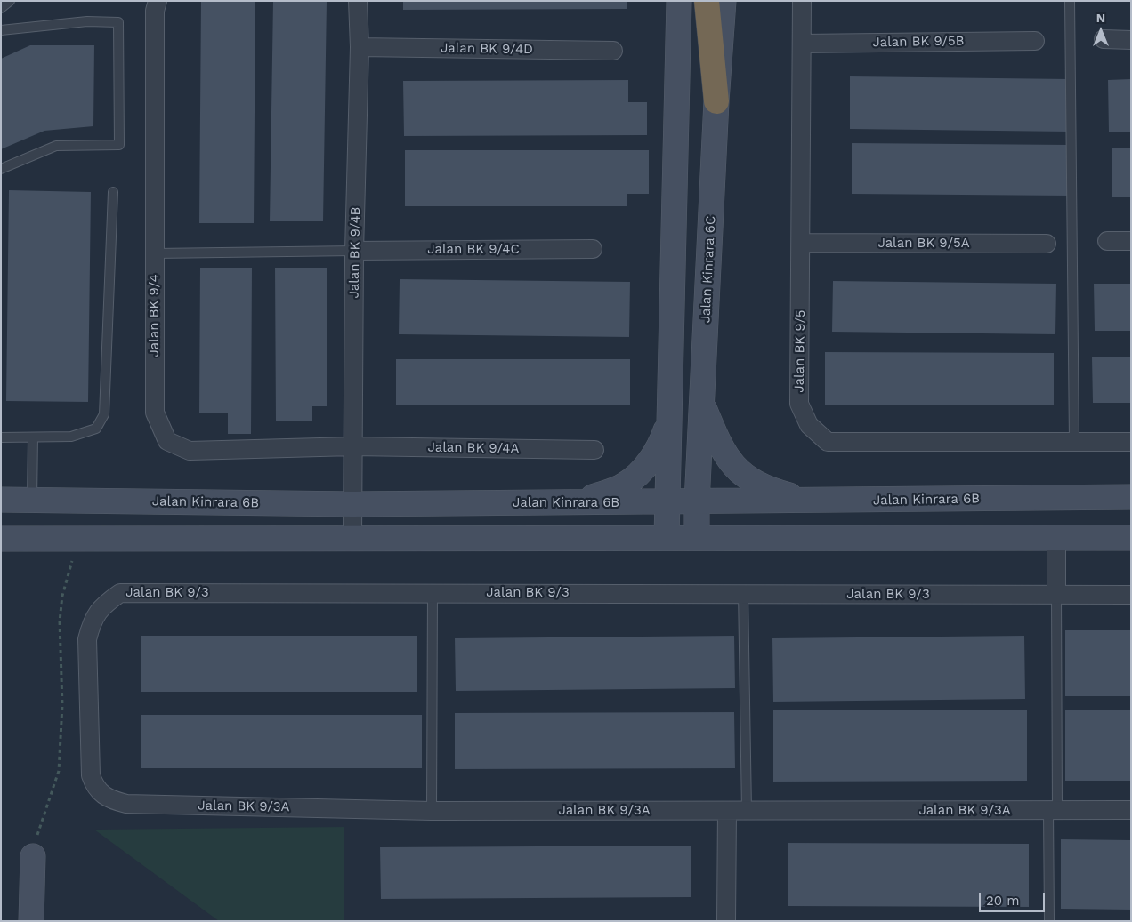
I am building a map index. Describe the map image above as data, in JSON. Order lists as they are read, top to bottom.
{
  "streets": {
    "street": [
      "Jalan BK 9/5B",
      "Jalan BK 9/4D",
      "Jalan BK 9/5A",
      "Jalan BK 9/4C",
      "Jalan BK 9/4B",
      "Jalan Kinrara 6C",
      "Jalan BK 9/4",
      "Jalan BK 9/5",
      "Jalan BK 9/4A",
      "Jalan Kinrara 6B",
      "Jalan BK 9/3",
      "Jalan BK 9/3A"
    ]
  },
  "crossings": [
    ["Jalan BK 9/5B", "Jalan BK 9/5"],
    ["Jalan BK 9/4D", "Jalan BK 9/4B"],
    ["Jalan BK 9/5A", "Jalan BK 9/5"],
    ["Jalan BK 9/4C", "Jalan BK 9/4B"],
    ["Jalan BK 9/4B", "Jalan BK 9/4"],
    ["Jalan BK 9/4B", "Jalan BK 9/4A"],
    ["Jalan BK 9/4B", "Jalan Kinrara 6B"],
    ["Jalan Kinrara 6C", "Jalan Kinrara 6B"],
    ["Jalan BK 9/4", "Jalan BK 9/4A"],
    ["Jalan BK 9/3", "Jalan BK 9/3A"]
  ],
  "scale_bar": "20 m",
  "north": "top"
}
